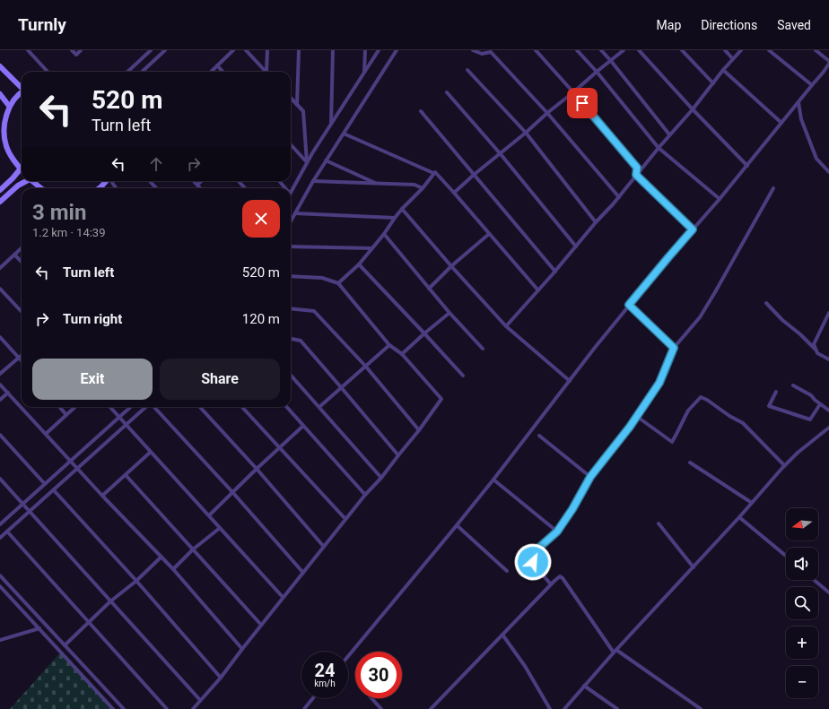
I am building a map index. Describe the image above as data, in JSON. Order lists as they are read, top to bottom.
{
  "north": "left",
  "page": {
    "header": "Turnly",
    "nav": ["Map", "Directions", "Saved"],
    "turn": ["520 m", "Turn left"],
    "heading": ["3 min", "1.2 km · 14:39"],
    "list": [
      {
        "name": "Turn left",
        "value": "520 m"
      },
      {
        "name": "Turn right",
        "value": "120 m"
      }
    ],
    "buttons": ["Exit", "Share"],
    "map_buttons": ["+", "−"],
    "speed": "24 km/h",
    "limit": "30"
  }
}
